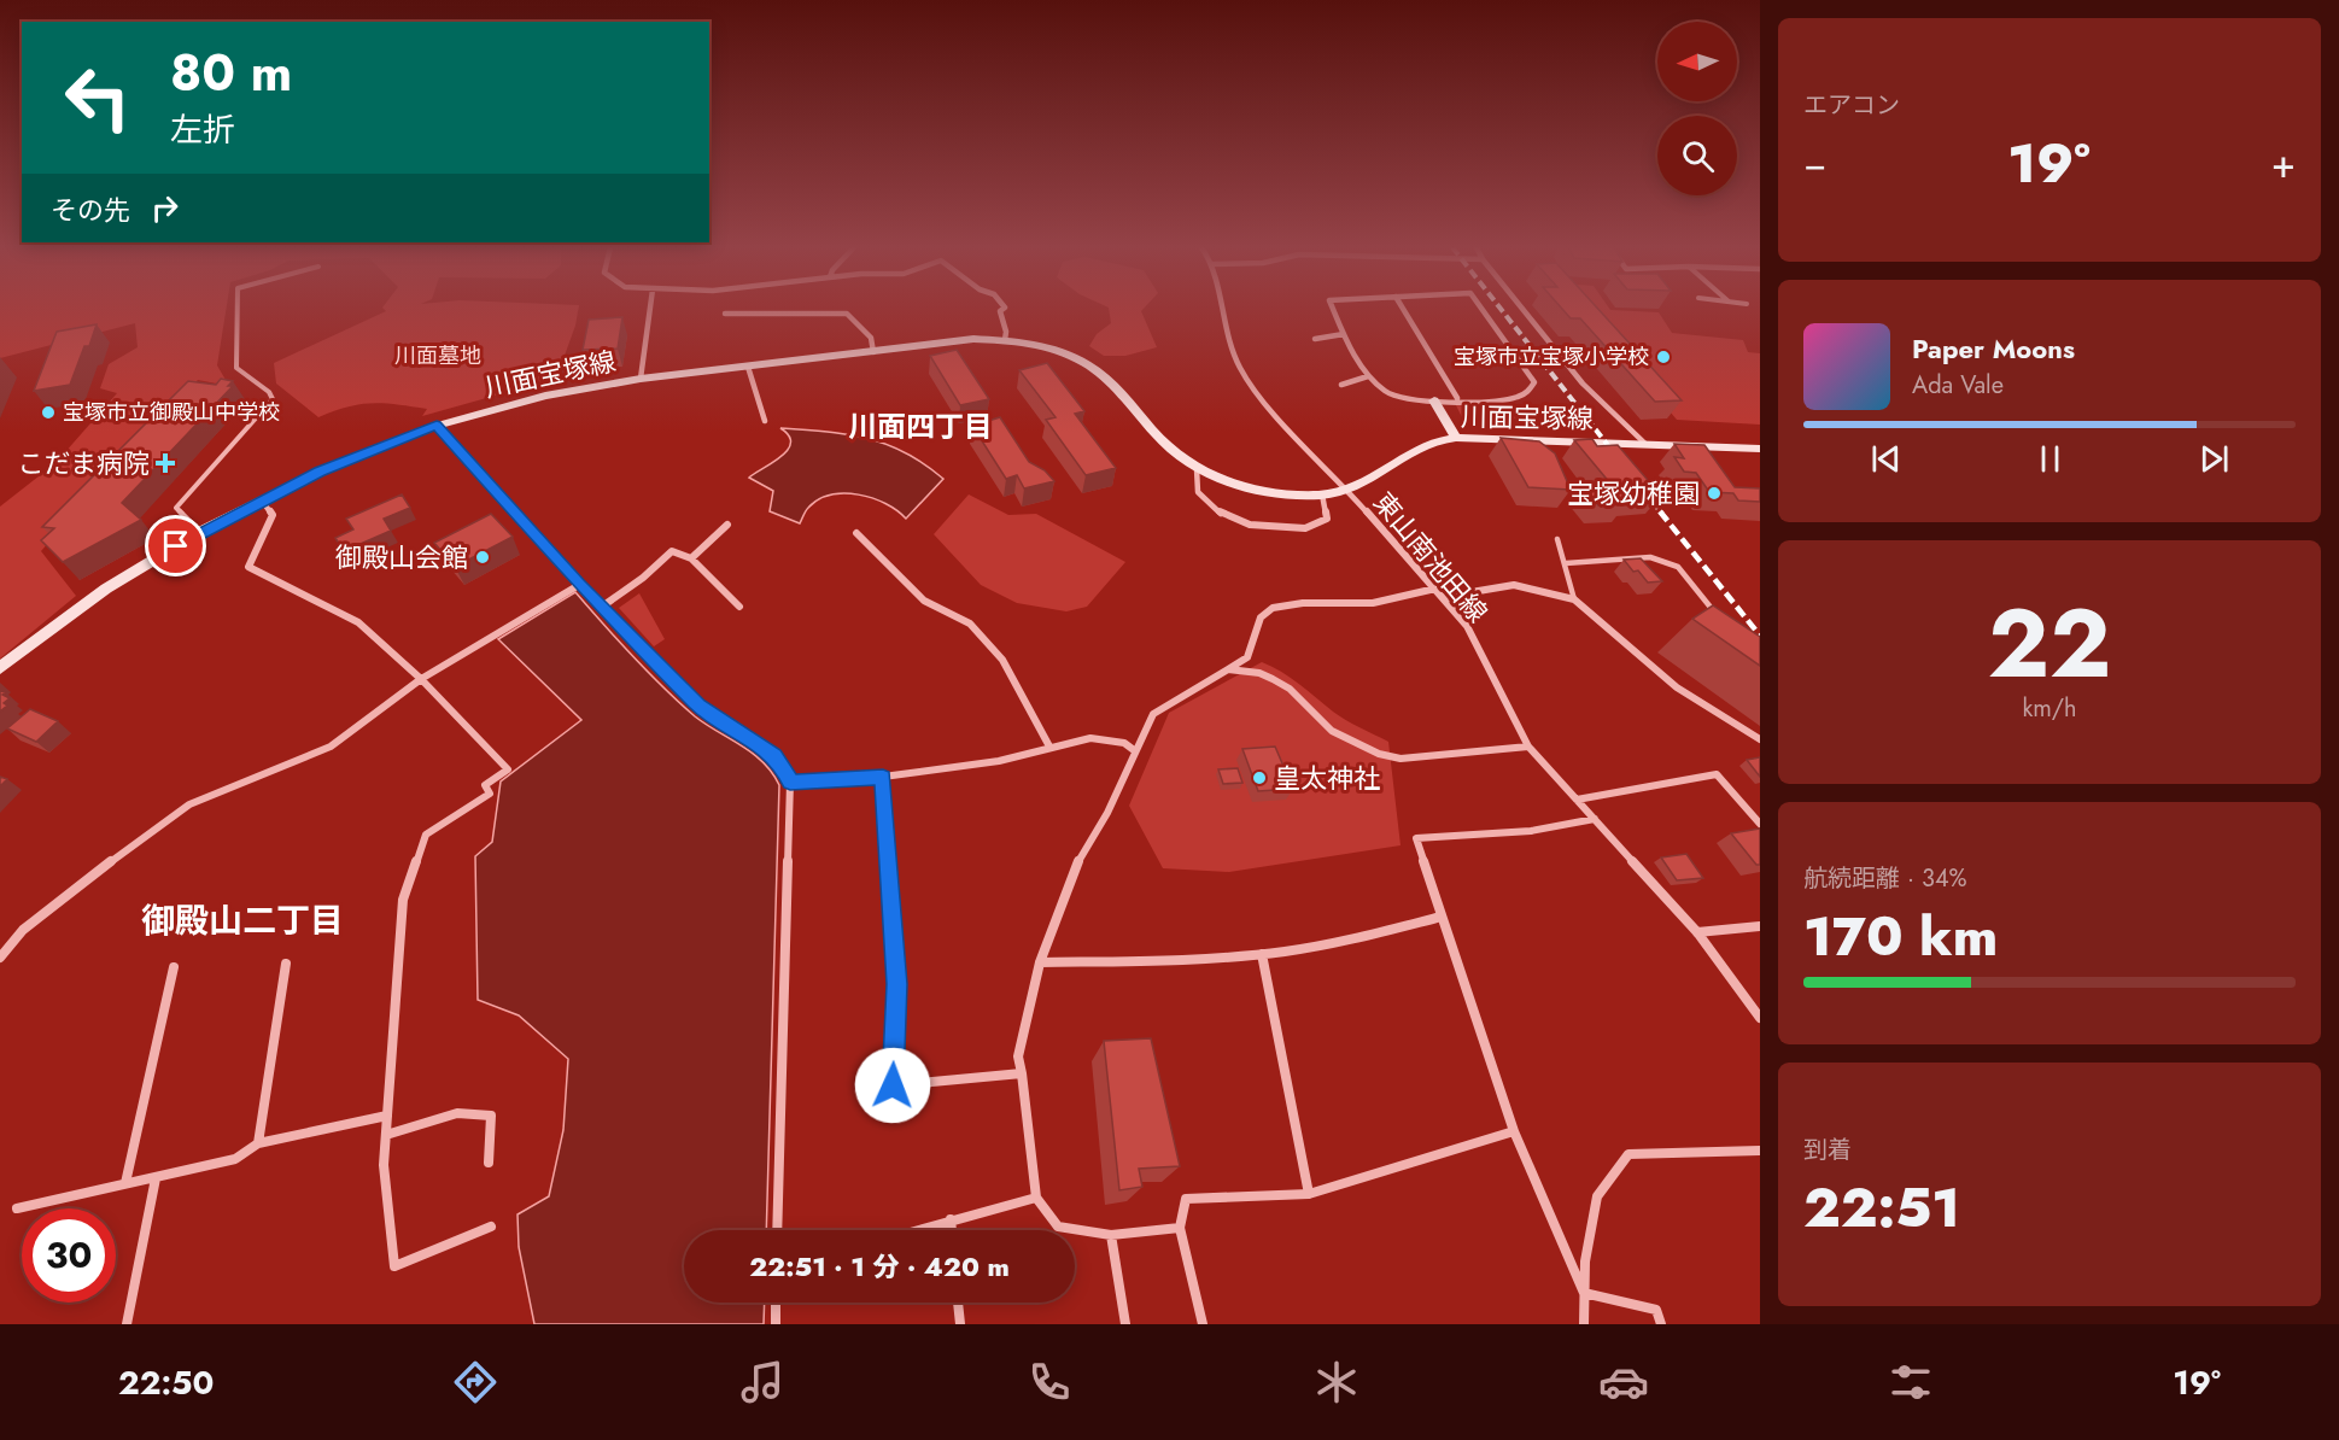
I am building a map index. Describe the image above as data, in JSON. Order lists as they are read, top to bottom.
{
  "streets": {
    "street": ["川面宝塚線", "東山南池田線"]
  },
  "crossings": [
    ["川面宝塚線", "東山南池田線"]
  ],
  "districts": ["川面四丁目", "御殿山二丁目"],
  "parks": ["川面墓地"],
  "places": {
    "other": [
      "宝塚市立宝塚小学校",
      "宝塚市立御殿山中学校",
      "宝塚幼稚園",
      "御殿山会館",
      "皇太神社"
    ],
    "health": ["こだま病院"]
  },
  "north": "left",
  "page": {
    "tile": [
      "エアコン",
      ["22", "km/h"],
      ["航続距離 · 34%", "170 km"],
      ["到着", "22:51"]
    ],
    "turn": ["80 m", "左折"],
    "heat": ["−", "19°", "+"],
    "then": "その先",
    "song": ["Paper Moons", "Ada Vale"],
    "limit": "30",
    "trip": "22:51 · 1 分 · 420 m",
    "tabs": ["22:50", "19°"]
  }
}
